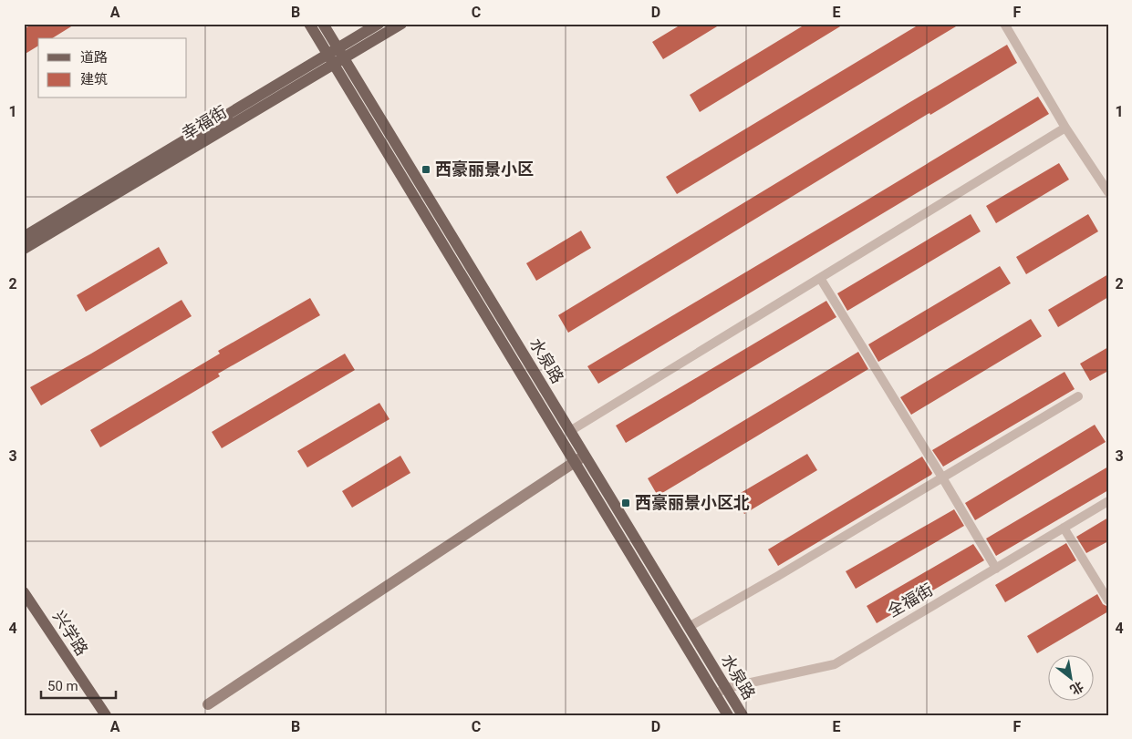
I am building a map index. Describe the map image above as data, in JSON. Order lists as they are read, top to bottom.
{
  "streets": {
    "main road": ["幸福街", "水泉路", "兴学路"],
    "street": ["全福街"]
  },
  "crossings": [
    ["幸福街", "水泉路"],
    ["水泉路", "全福街"]
  ],
  "places": {
    "transit": ["西豪丽景小区", "西豪丽景小区北"]
  },
  "legend": ["道路", "建筑"],
  "scale_bar": "50 m",
  "north": "bottom right",
  "grid": {
    "columns": [
      "A",
      "B",
      "C",
      "D",
      "E",
      "F"
    ],
    "rows": [
      "1",
      "2",
      "3",
      "4"
    ]
  }
}
